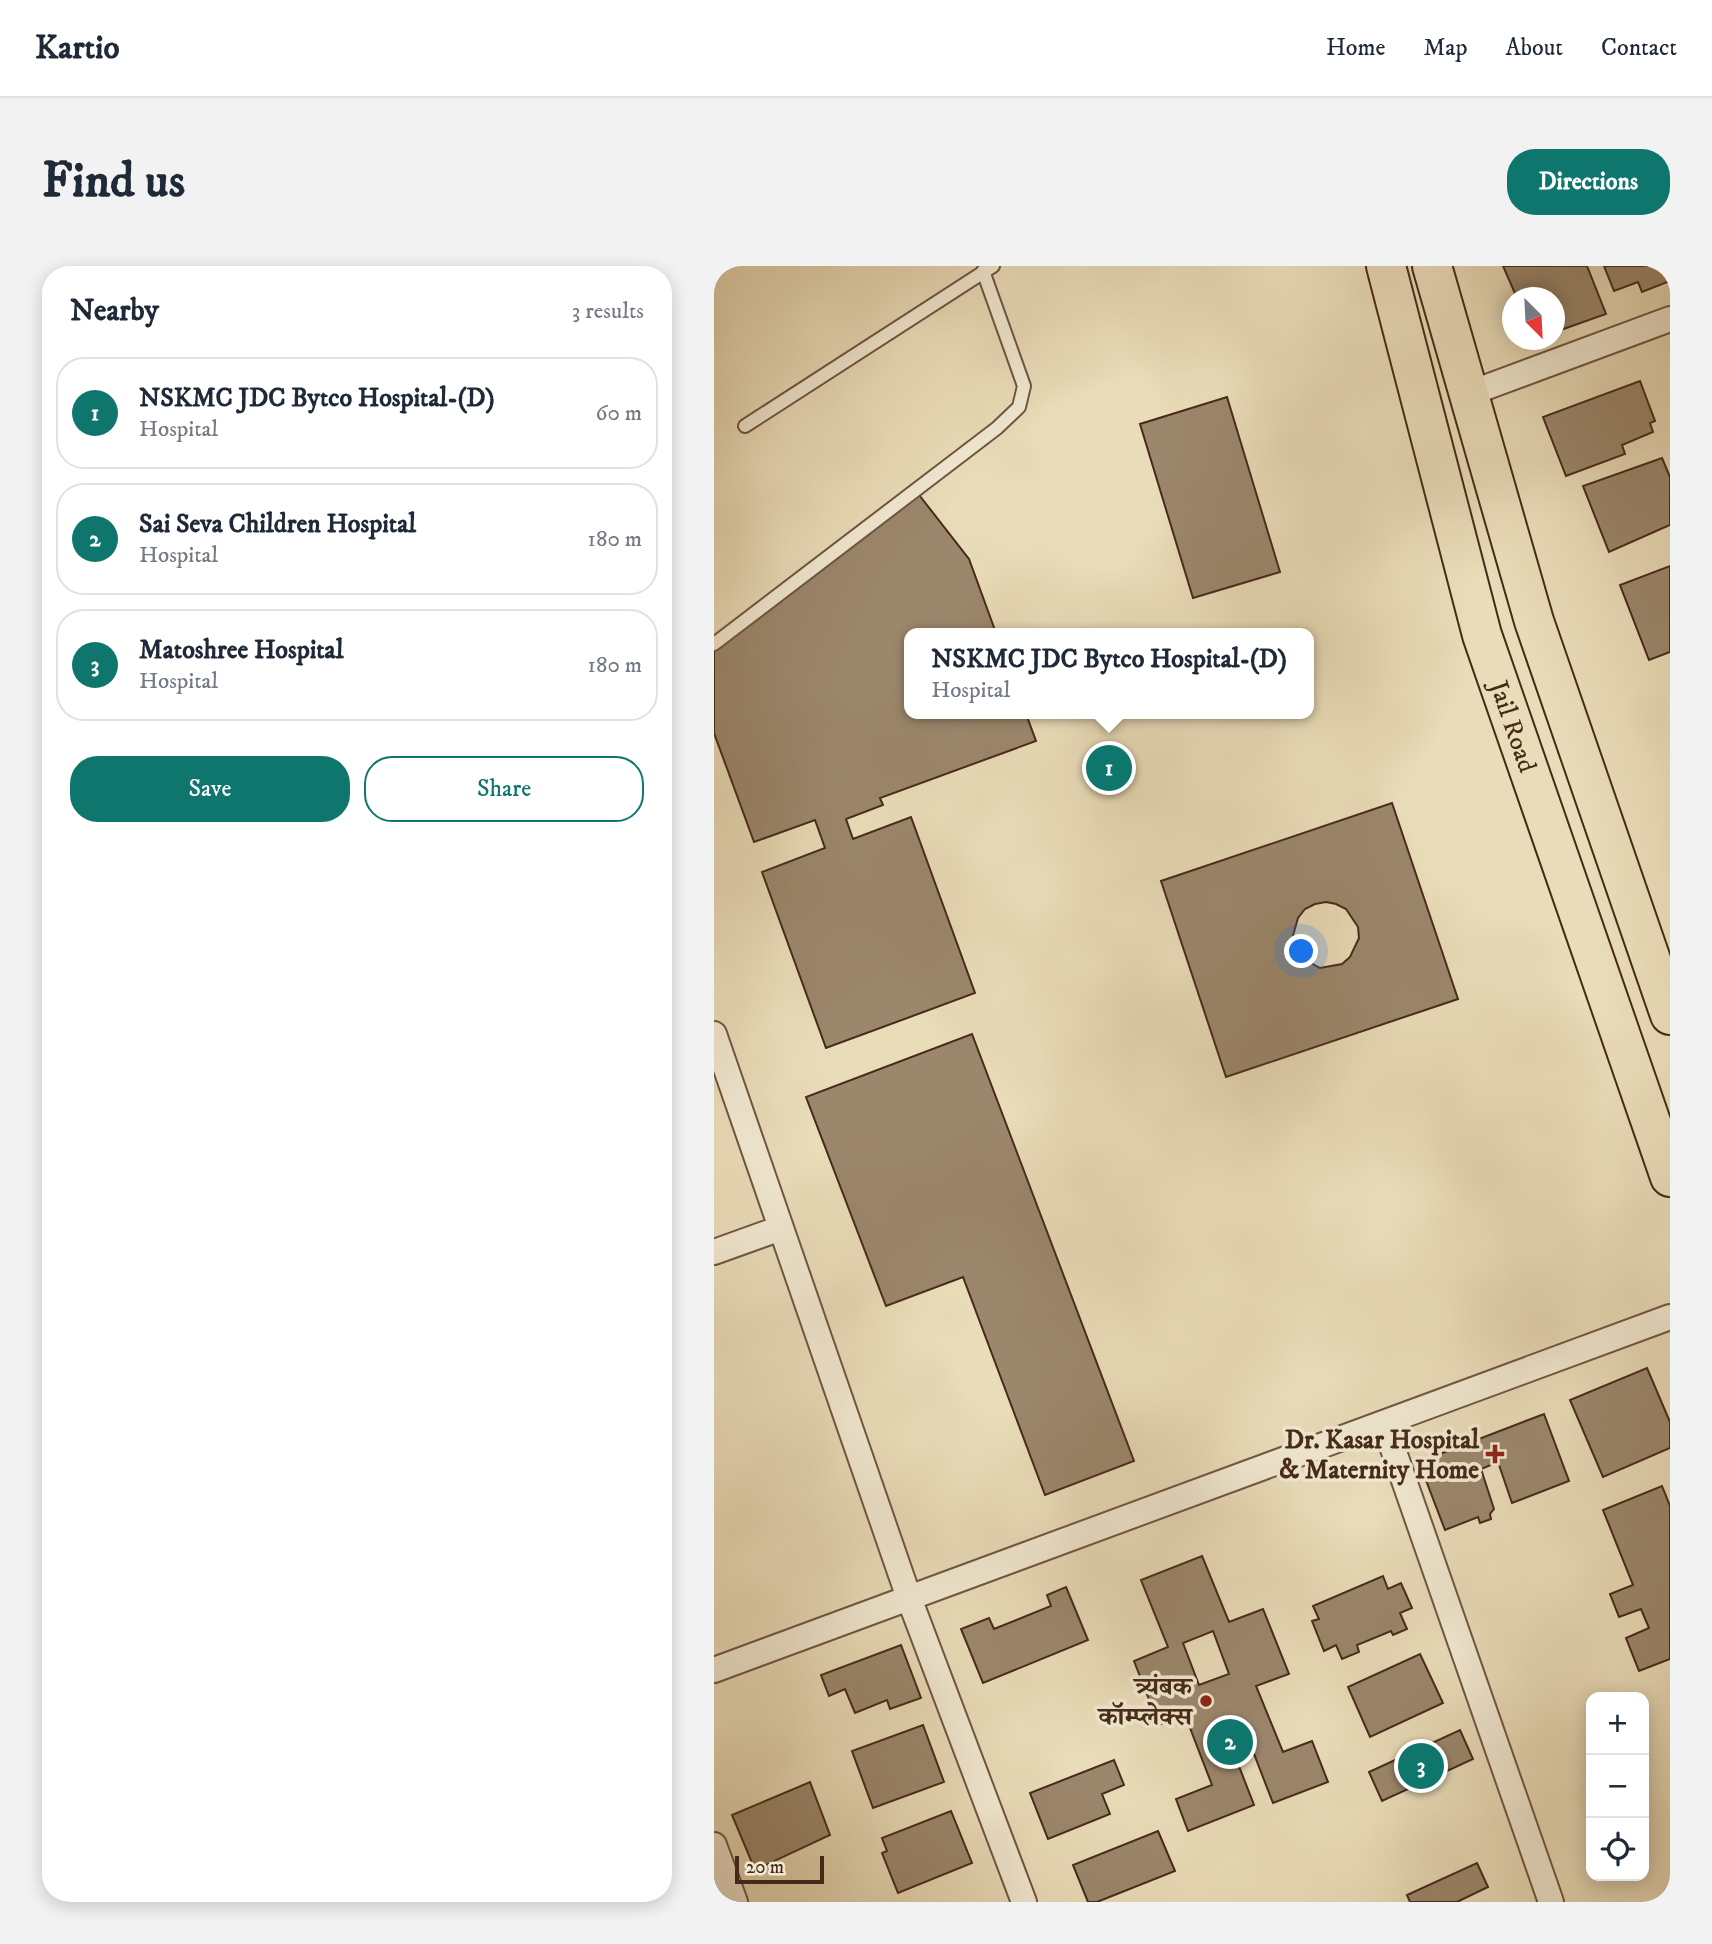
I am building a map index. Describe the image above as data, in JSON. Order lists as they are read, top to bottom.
{
  "streets": {
    "main road": ["Jail Road"]
  },
  "places": {
    "health": ["Dr. Kasar Hospital & Maternity Home"],
    "other": ["त्र्यंबक कॉम्प्लेक्स"]
  },
  "scale_bar": "20 m",
  "north": "bottom right",
  "page": {
    "header": "Kartio",
    "nav": [
      "Home",
      "Map",
      "About",
      "Contact"
    ],
    "buttons": [
      "Directions",
      ["Save", "Share"]
    ],
    "title": "Find us",
    "heading": ["Nearby", "3 results"],
    "list": [
      {
        "mark": "1",
        "name": "NSKMC JDC Bytco Hospital-(D)",
        "note": "Hospital",
        "value": "60 m"
      },
      {
        "mark": "2",
        "name": "Sai Seva Children Hospital",
        "note": "Hospital",
        "value": "180 m"
      },
      {
        "mark": "3",
        "name": "Matoshree Hospital",
        "note": "Hospital",
        "value": "180 m"
      }
    ],
    "popup": ["NSKMC JDC Bytco Hospital-(D)", "Hospital"],
    "pins": ["1", "2", "3"],
    "map_buttons": ["+", "−"],
    "scale": "20 m"
  }
}
